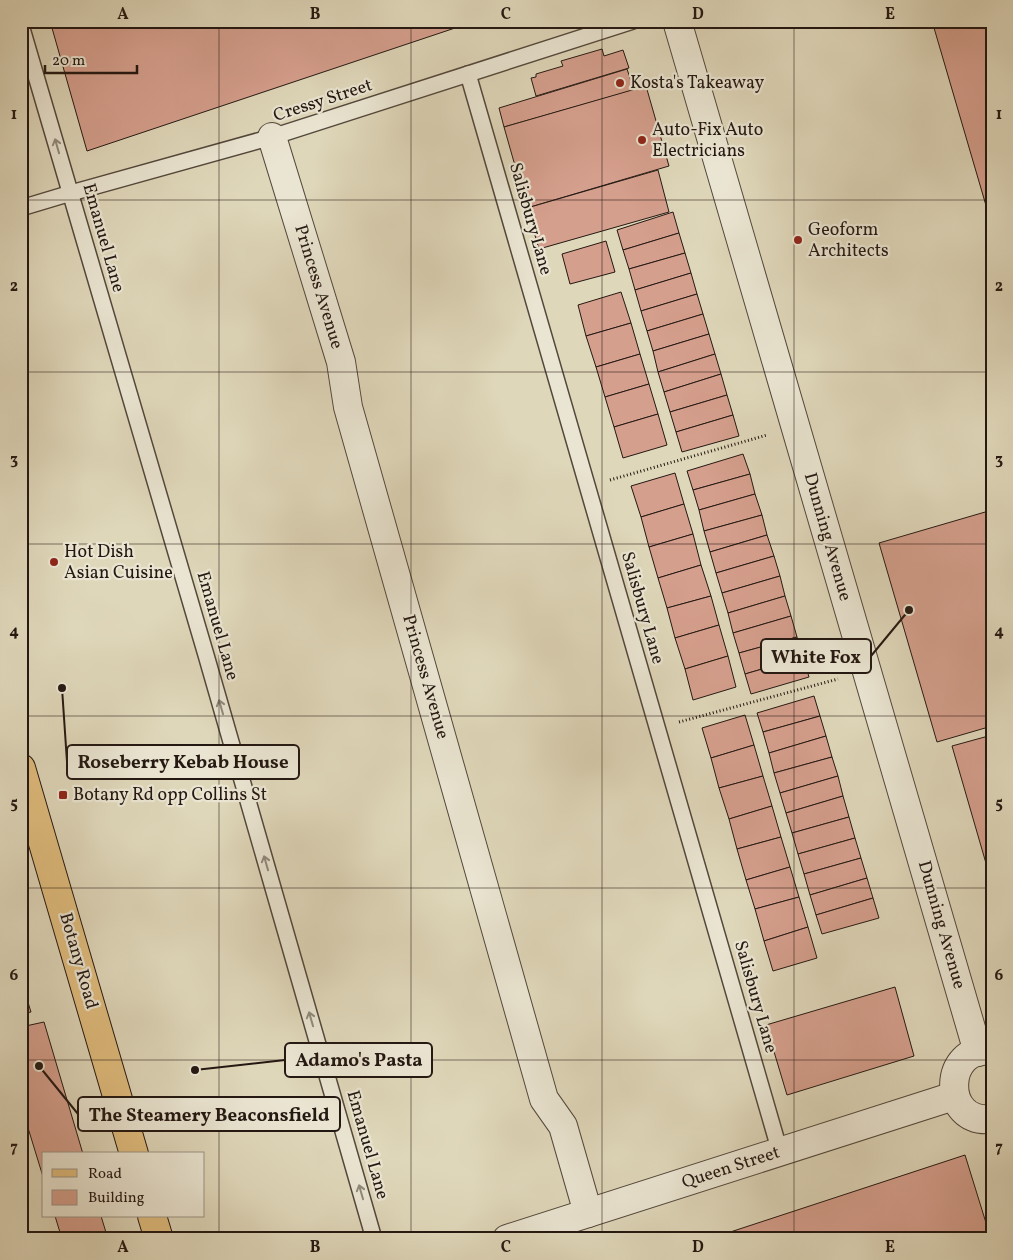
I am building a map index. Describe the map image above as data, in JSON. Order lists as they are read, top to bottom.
{
  "streets": {
    "main road": ["Botany Road"],
    "street": ["Princess Avenue", "Dunning Avenue", "Queen Street"],
    "lane": ["Cressy Street", "Salisbury Lane", "Emanuel Lane"]
  },
  "crossings": [
    ["Cressy Street", "Salisbury Lane"],
    ["Cressy Street", "Emanuel Lane"],
    ["Cressy Street", "Princess Avenue"],
    ["Salisbury Lane", "Queen Street"],
    ["Princess Avenue", "Queen Street"]
  ],
  "one_way": ["Emanuel Lane"],
  "places": {
    "other": [
      "Kosta's Takeaway",
      "Auto-Fix Auto Electricians",
      "Geoform Architects",
      "Hot Dish Asian Cuisine",
      "White Fox",
      "Roseberry Kebab House",
      "The Steamery Beaconsfield",
      "Adamo's Pasta"
    ],
    "transit": ["Botany Rd opp Collins St"]
  },
  "legend": ["Road", "Building"],
  "scale_bar": "20 m",
  "grid": {
    "columns": [
      "A",
      "B",
      "C",
      "D",
      "E"
    ],
    "rows": [
      "1",
      "2",
      "3",
      "4",
      "5",
      "6",
      "7"
    ]
  }
}
